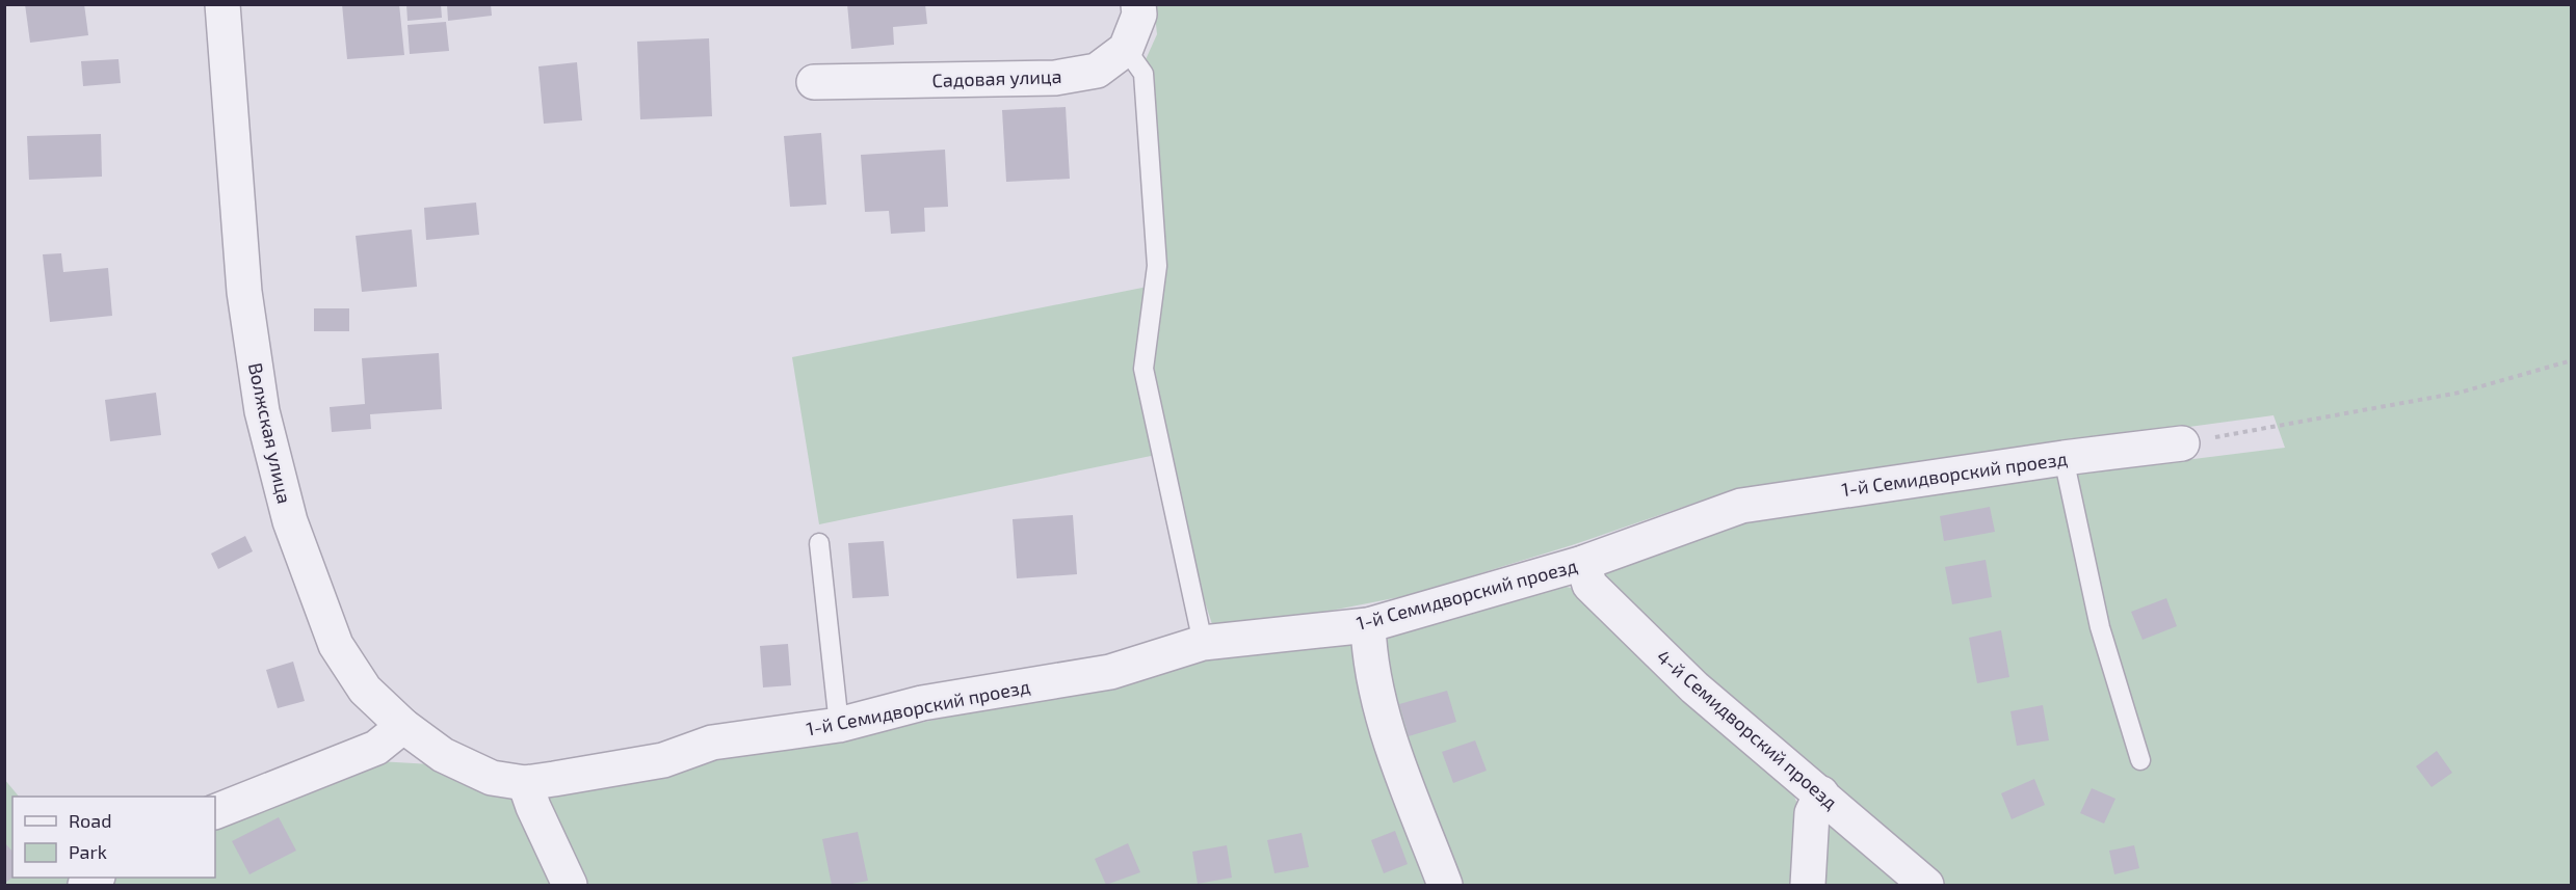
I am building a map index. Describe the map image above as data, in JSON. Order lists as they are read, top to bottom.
{
  "streets": {
    "street": [
      "Садовая улица",
      "Волжская улица",
      "1-й Семидворский проезд",
      "4-й Семидворский проезд"
    ]
  },
  "crossings": [
    ["Волжская улица", "1-й Семидворский проезд"],
    ["1-й Семидворский проезд", "4-й Семидворский проезд"]
  ],
  "legend": ["Road", "Park"]
}
